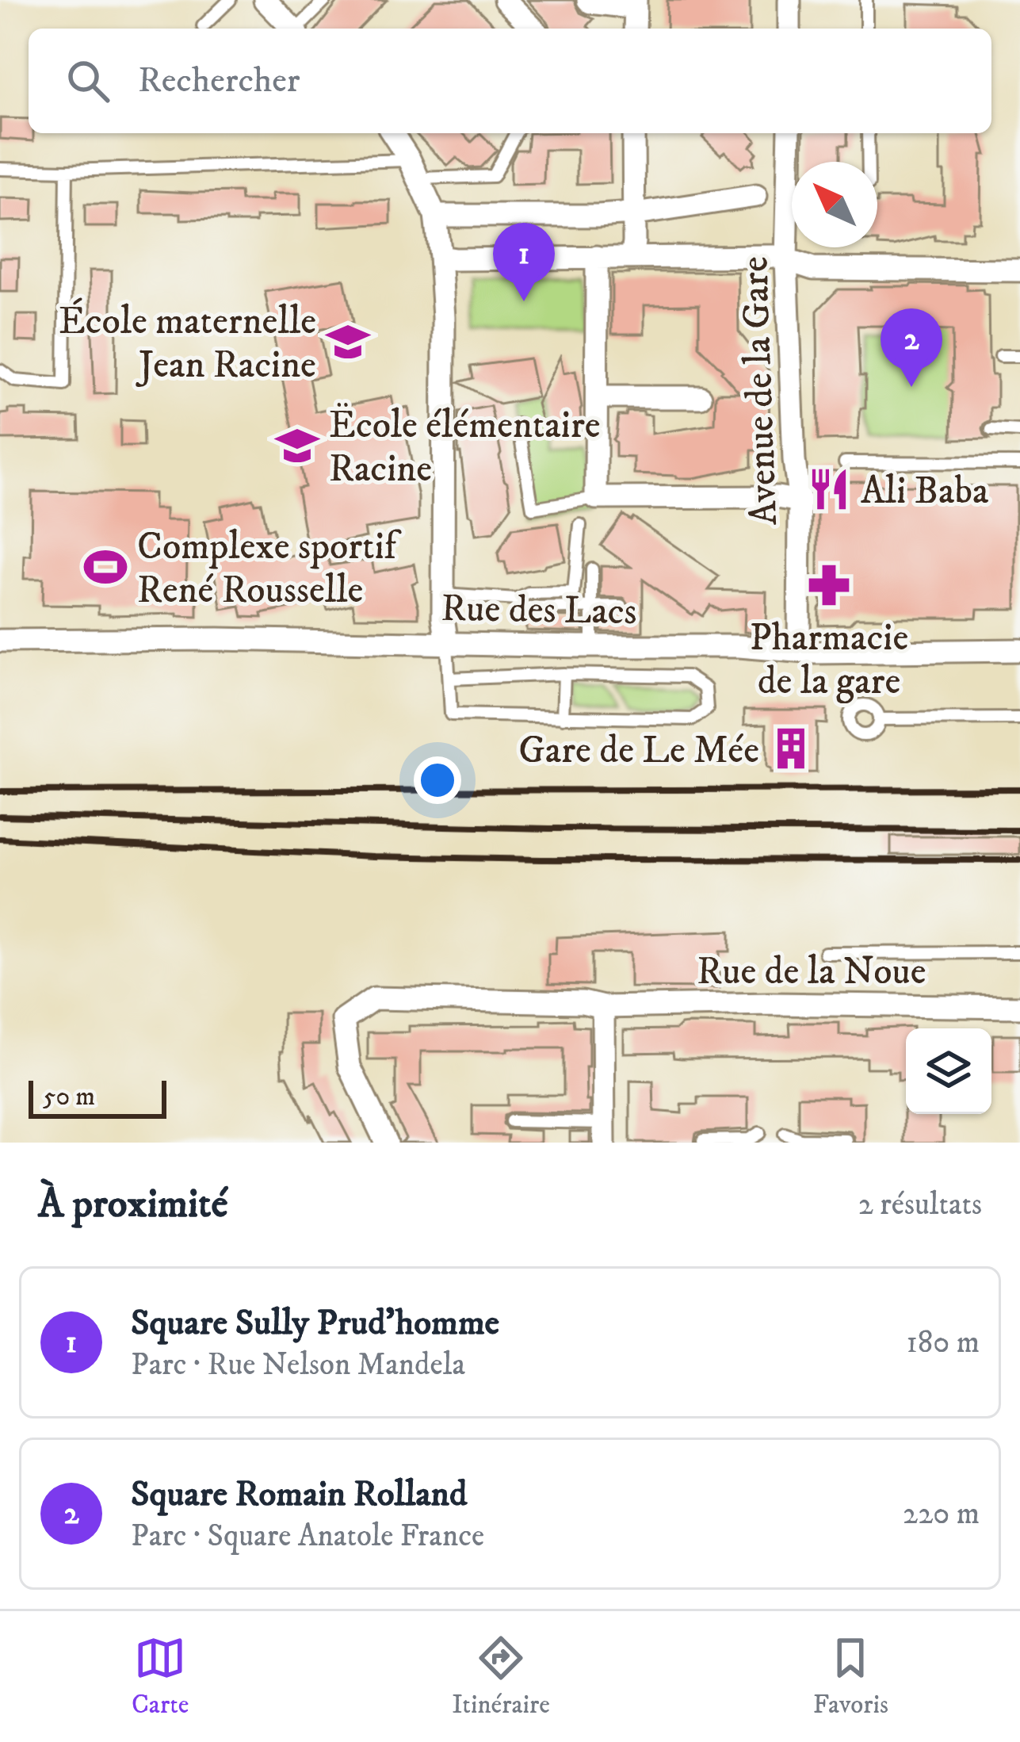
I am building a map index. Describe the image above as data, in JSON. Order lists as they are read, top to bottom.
{
  "streets": {
    "street": ["Avenue de la Gare", "Rue des Lacs", "Rue de la Noue"]
  },
  "crossings": [
    ["Avenue de la Gare", "Rue des Lacs"]
  ],
  "places": {
    "school or university": ["École maternelle Jean Racine", "Ëcole élémentaire Racine"],
    "restaurant": ["Ali Baba"],
    "sports": ["Complexe sportif René Rousselle"],
    "pharmacy": ["Pharmacie de la gare"],
    "building": ["Gare de Le Mée"]
  },
  "scale_bar": "50 m",
  "north": "top left",
  "page": {
    "search": "Rechercher",
    "pins": ["1", "2"],
    "scale": "50 m",
    "heading": ["À proximité", "2 résultats"],
    "list": [
      {
        "mark": "1",
        "name": "Square Sully Prud'homme",
        "note": "Parc · Rue Nelson Mandela",
        "value": "180 m"
      },
      {
        "mark": "2",
        "name": "Square Romain Rolland",
        "note": "Parc · Square Anatole France",
        "value": "220 m"
      }
    ],
    "nav": ["Carte", "Itinéraire", "Favoris"]
  }
}
